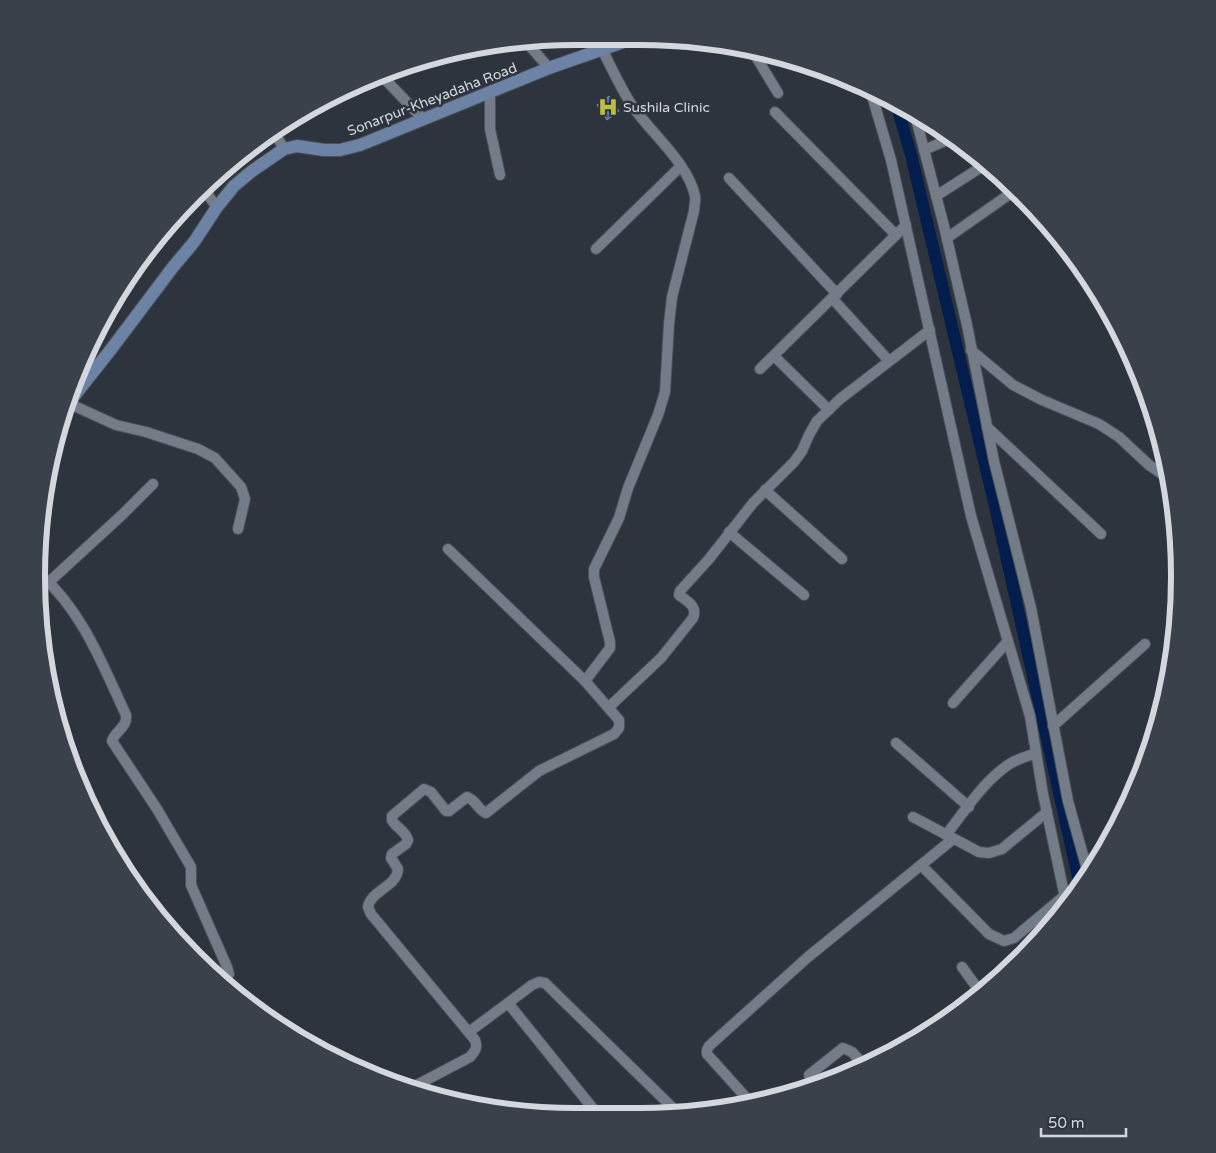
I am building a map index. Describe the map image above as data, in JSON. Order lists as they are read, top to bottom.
{
  "streets": {
    "main road": ["Sonarpur-Kheyadaha Road"]
  },
  "places": {
    "hospital": ["Sushila Clinic"]
  },
  "scale_bar": "50 m"
}
